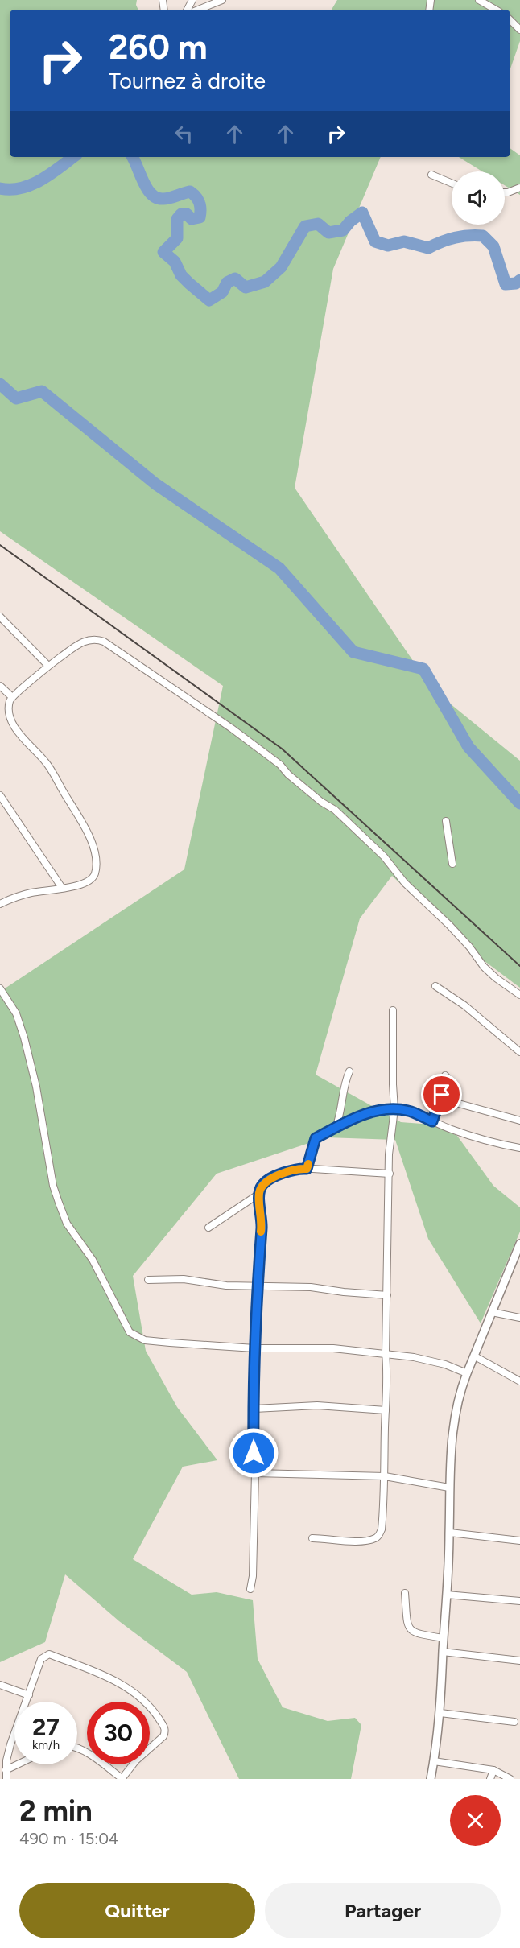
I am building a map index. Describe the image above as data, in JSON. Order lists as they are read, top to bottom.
{
  "page": {
    "turn": ["260 m", "Tournez à droite"],
    "speed": "27 km/h",
    "limit": "30",
    "heading": ["2 min", "490 m · 15:04"],
    "buttons": ["Quitter", "Partager"]
  }
}
